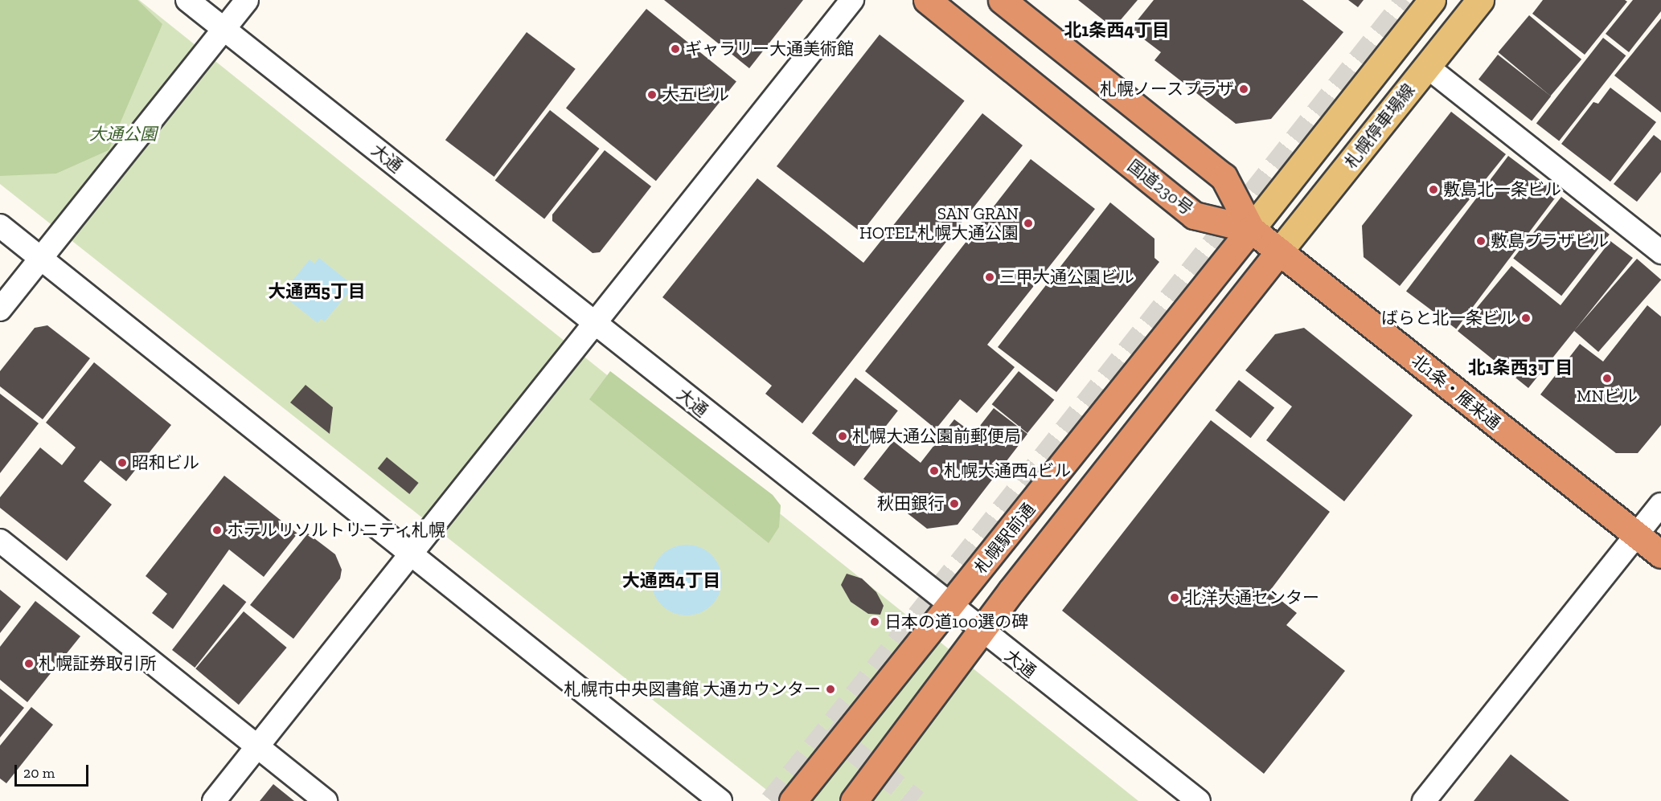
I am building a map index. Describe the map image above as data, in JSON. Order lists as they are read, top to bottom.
{
  "streets": {
    "highway": ["国道230号", "北1条・雁来通", "札幌駅前通"],
    "main road": ["札幌停車場線"],
    "street": ["大通"]
  },
  "crossings": [
    ["札幌停車場線", "北1条・雁来通"],
    ["大通", "札幌駅前通"],
    ["国道230号", "北1条・雁来通"],
    ["国道230号", "札幌駅前通"],
    ["北1条・雁来通", "札幌駅前通"]
  ],
  "districts": [
    "北1条西4丁目",
    "大通西5丁目",
    "北1条西3丁目",
    "大通西4丁目"
  ],
  "parks": ["大通公園"],
  "places": [
    "ギャラリー大通美術館",
    "札幌ノースプラザ",
    "大五ビル",
    "敷島北一条ビル",
    "SAN GRAN HOTEL 札幌大通公園",
    "敷島プラザビル",
    "三甲大通公園ビル",
    "ばらと北一条ビル",
    "MNビル",
    "札幌大通公園前郵便局",
    "昭和ビル",
    "札幌大通西4ビル",
    "秋田銀行",
    "ホテルリソルトリニティ札幌",
    "北洋大通センター",
    "日本の道100選の碑",
    "札幌証券取引所",
    "札幌市中央図書館 大通カウンター"
  ],
  "scale_bar": "20 m"
}
